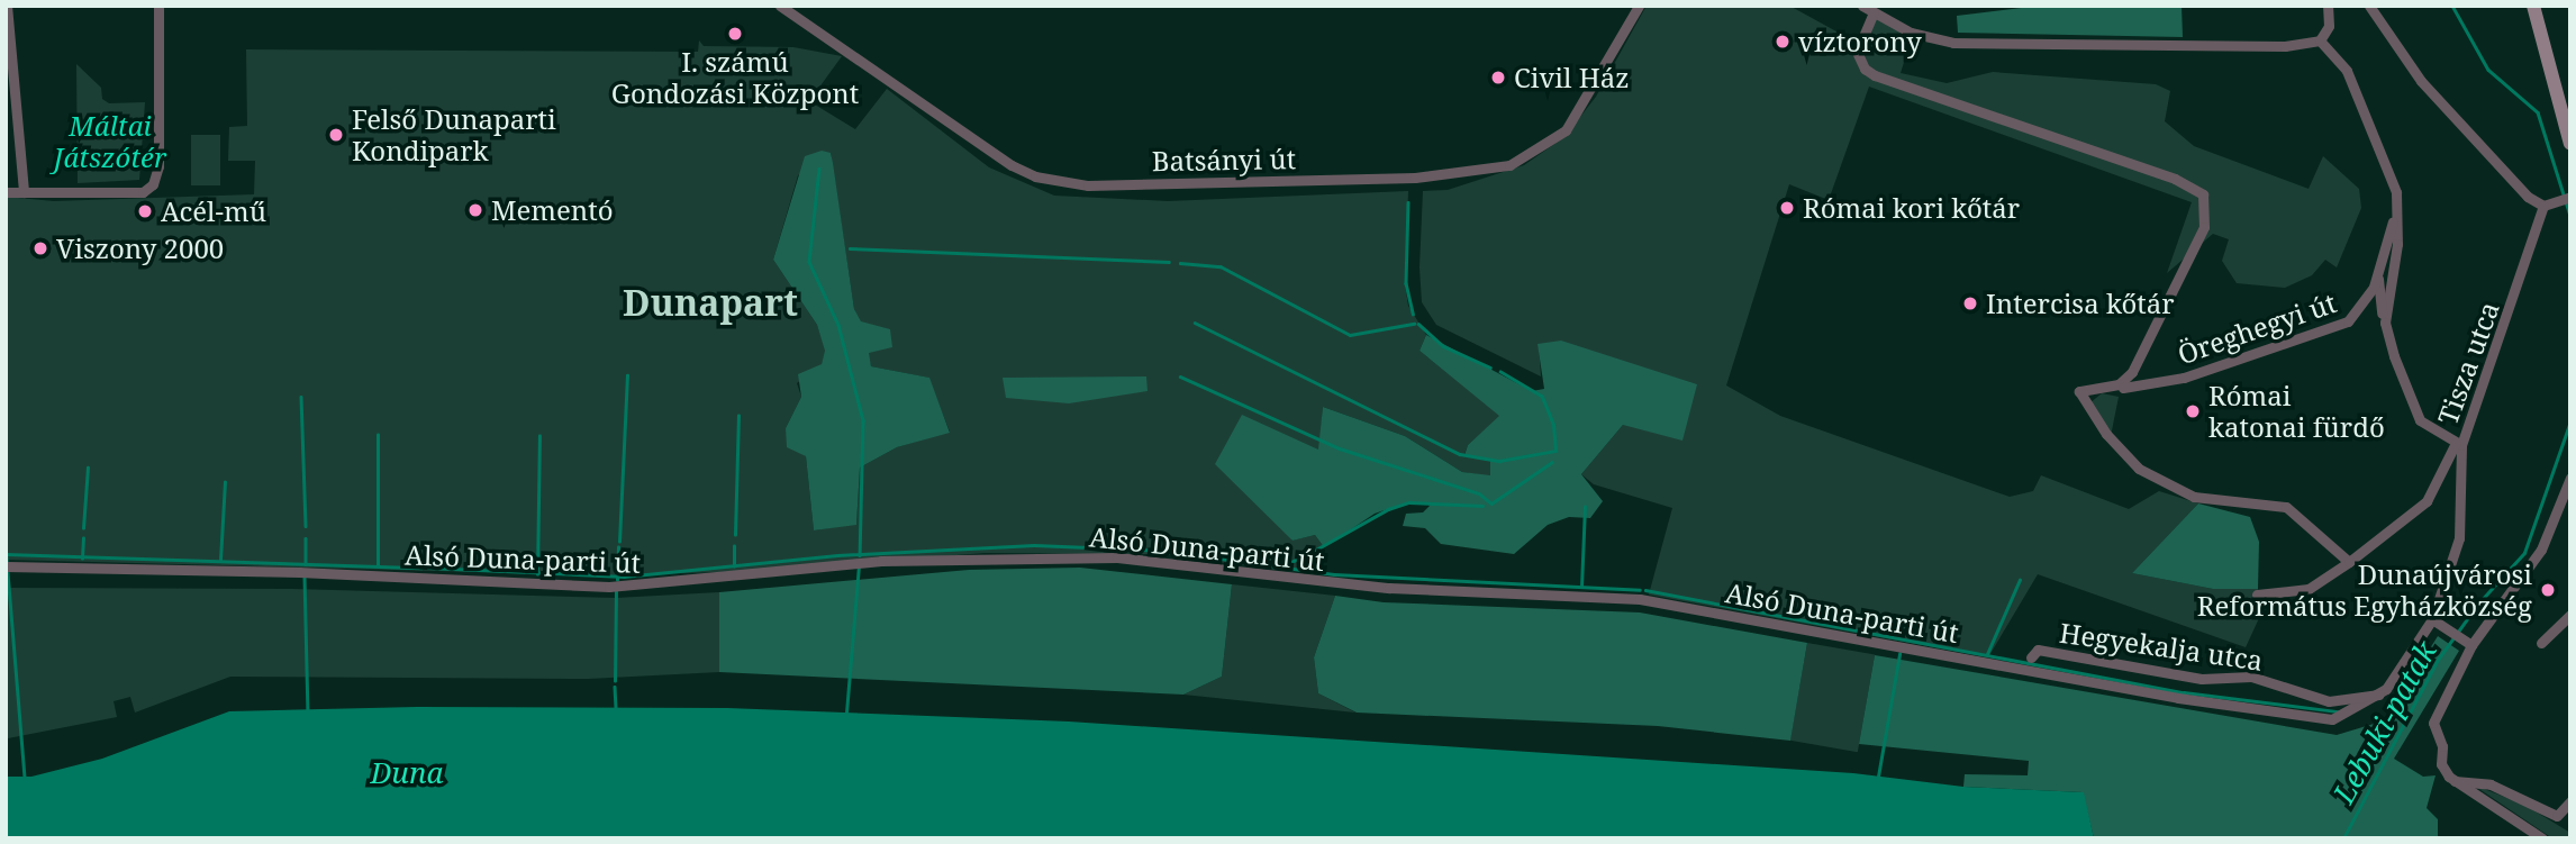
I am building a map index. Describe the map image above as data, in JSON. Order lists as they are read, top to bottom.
{
  "streets": {
    "street": [
      "Batsányi út",
      "Öreghegyi út",
      "Tisza utca",
      "Alsó Duna-parti út",
      "Hegyekalja utca"
    ]
  },
  "crossings": [
    ["Tisza utca", "Alsó Duna-parti út"],
    ["Tisza utca", "Hegyekalja utca"],
    ["Alsó Duna-parti út", "Hegyekalja utca"]
  ],
  "districts": ["Dunapart"],
  "water": ["Lebuki-patak", "Duna"],
  "parks": ["Máltai Játszótér"],
  "places": [
    "I. számú Gondozási Központ",
    "víztorony",
    "Civil Ház",
    "Felső Dunaparti Kondipark",
    "Római kori kőtár",
    "Mementó",
    "Acél-mű",
    "Viszony 2000",
    "Intercisa kőtár",
    "Római katonai fürdő",
    "Dunaújvárosi Református Egyházközség"
  ]
}
